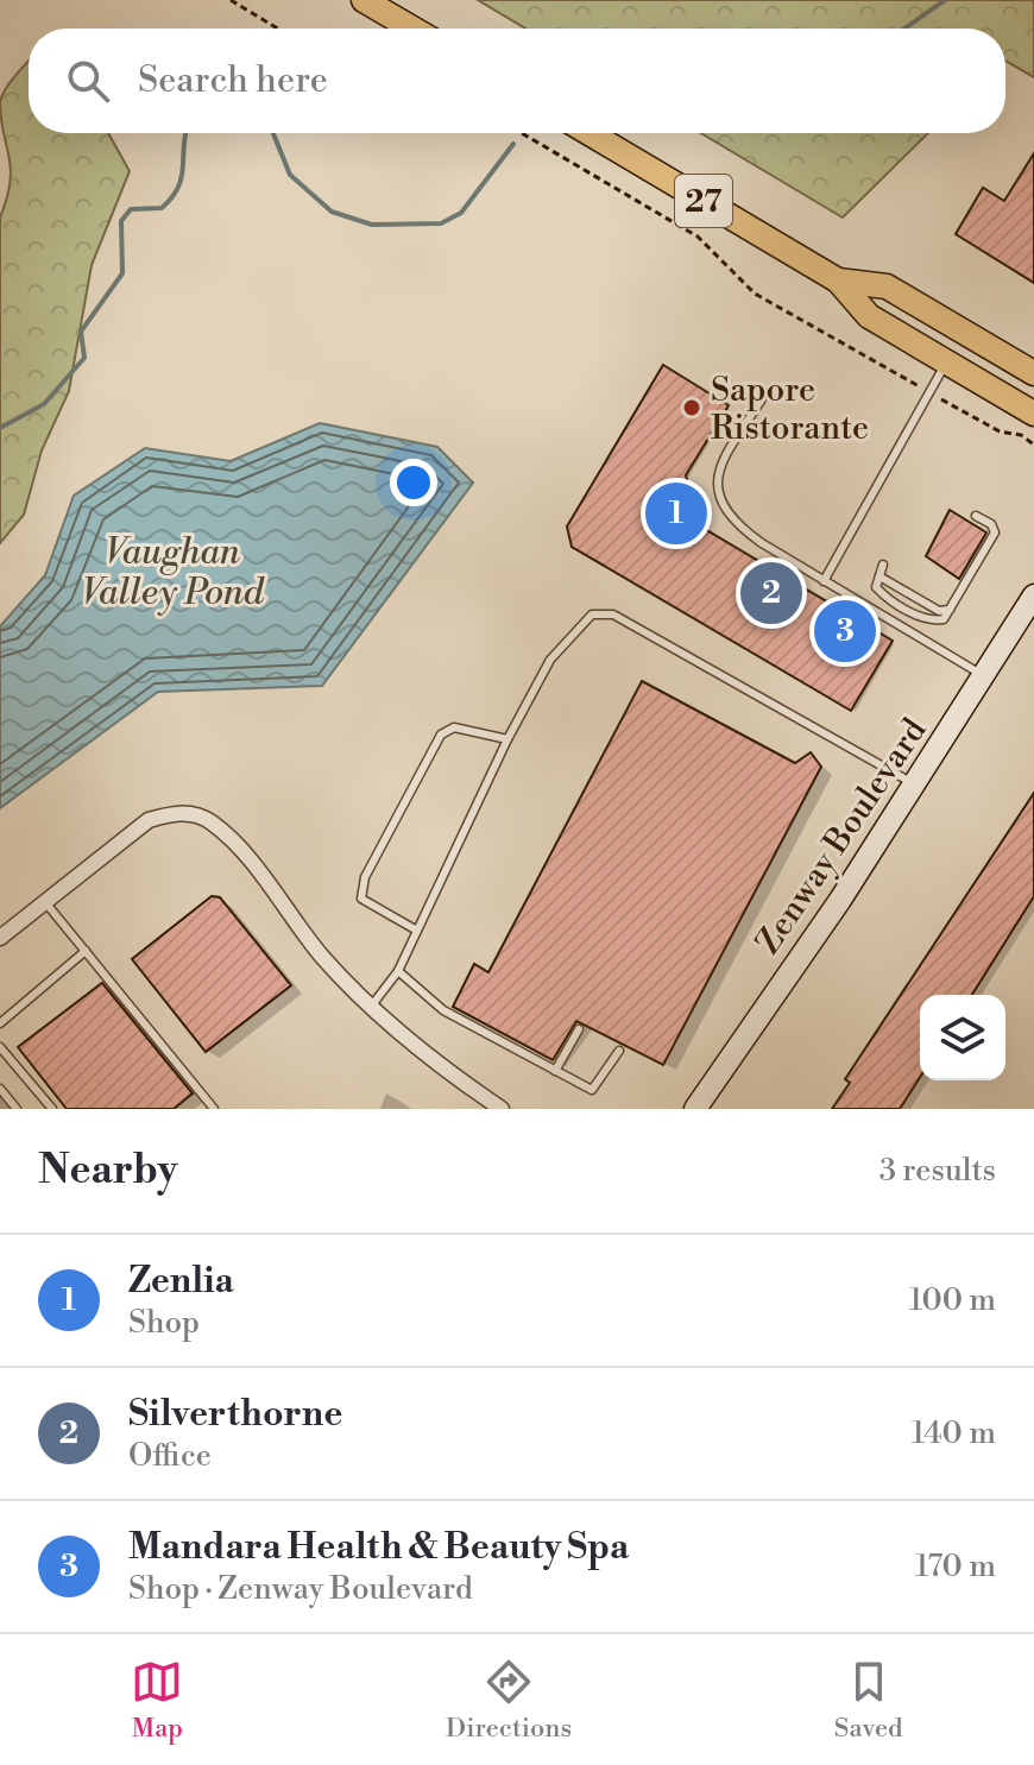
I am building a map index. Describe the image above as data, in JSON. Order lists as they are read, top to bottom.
{
  "streets": {
    "main road": ["27"],
    "street": ["Zenway Boulevard"]
  },
  "water": ["Vaughan Valley Pond"],
  "places": ["Sapore Ristorante"],
  "page": {
    "search": "Search here",
    "pins": ["1", "2", "3"],
    "heading": ["Nearby", "3 results"],
    "list": [
      {
        "mark": "1",
        "name": "Zenlia",
        "note": "Shop",
        "value": "100 m"
      },
      {
        "mark": "2",
        "name": "Silverthorne",
        "note": "Office",
        "value": "140 m"
      },
      {
        "mark": "3",
        "name": "Mandara Health & Beauty Spa",
        "note": "Shop · Zenway Boulevard",
        "value": "170 m"
      }
    ],
    "nav": ["Map", "Directions", "Saved"]
  }
}
